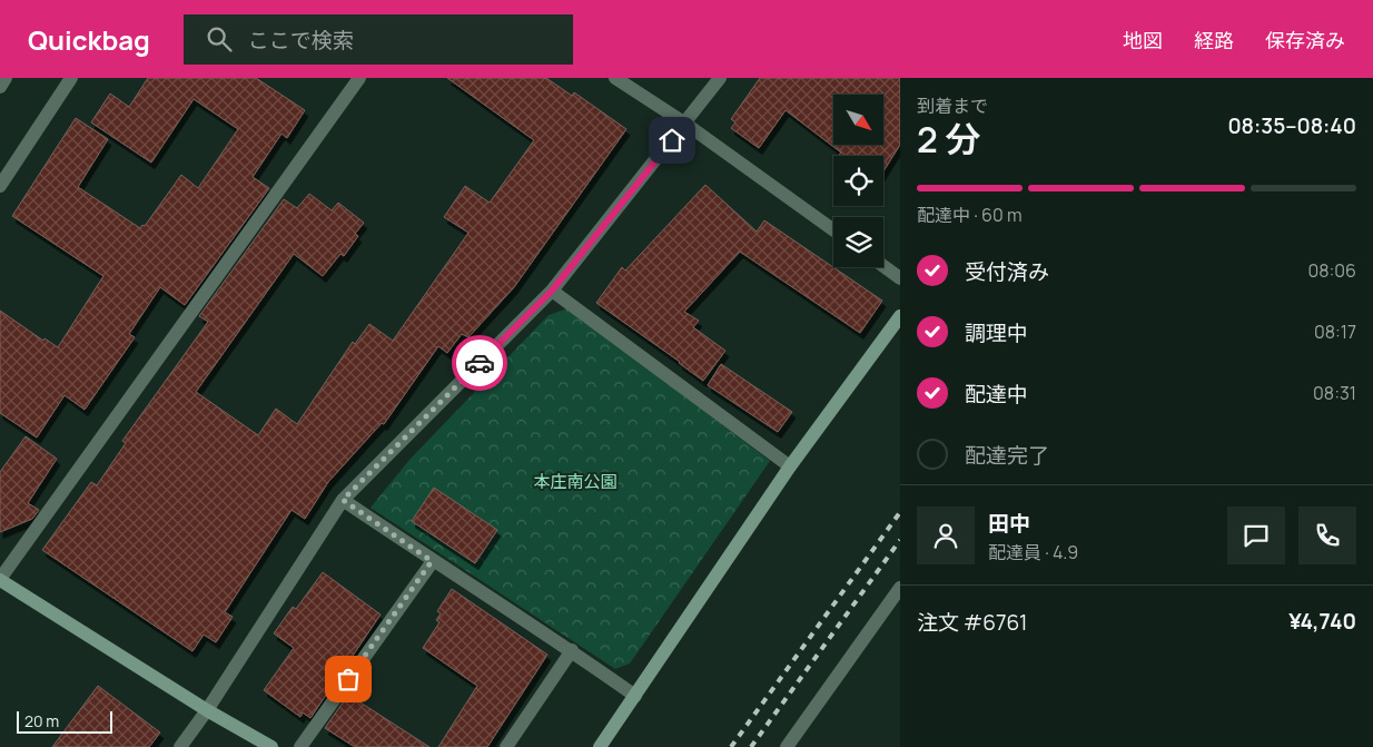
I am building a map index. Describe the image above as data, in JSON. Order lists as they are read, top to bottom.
{
  "parks": ["本庄南公園"],
  "scale_bar": "20 m",
  "north": "bottom right",
  "page": {
    "header": "Quickbag",
    "search": "ここで検索",
    "nav": ["地図", "経路", "保存済み"],
    "heading": ["2 分", "到着まで", "08:35–08:40"],
    "panel": [
      "田中",
      "配達員 · 4.9",
      "注文 #6761",
      "¥4,740"
    ],
    "bar": "配達中 · 60 m",
    "list": [
      ["受付済み", "08:06"],
      ["調理中", "08:17"],
      ["配達中", "08:31"],
      "配達完了"
    ],
    "scale": "20 m"
  }
}
